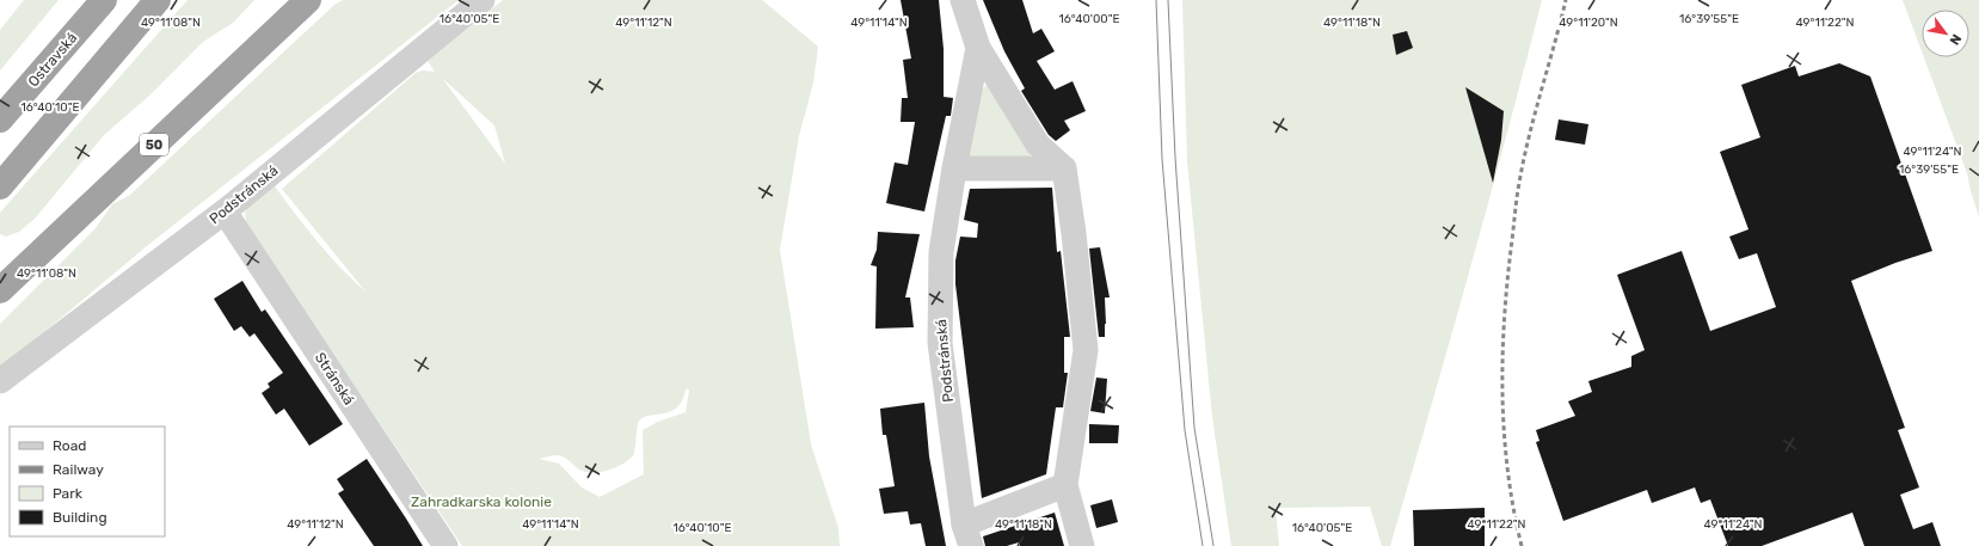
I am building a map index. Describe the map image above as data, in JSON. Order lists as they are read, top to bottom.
{
  "streets": {
    "highway": ["Ostravská", "50"],
    "street": ["Podstránská", "Stránská"]
  },
  "crossings": [
    ["Podstránská", "Stránská"]
  ],
  "parks": ["Zahradkarska kolonie"],
  "legend": [
    "Road",
    "Railway",
    "Park",
    "Building"
  ],
  "north": "bottom right",
  "coordinates": [
    "16°40'05\"E",
    "16°40'00\"E",
    "16°39'55\"E",
    "49°11'08\"N",
    "49°11'12\"N",
    "49°11'14\"N",
    "49°11'18\"N",
    "49°11'20\"N",
    "49°11'22\"N",
    "16°40'10\"E",
    "49°11'24\"N"
  ]
}
